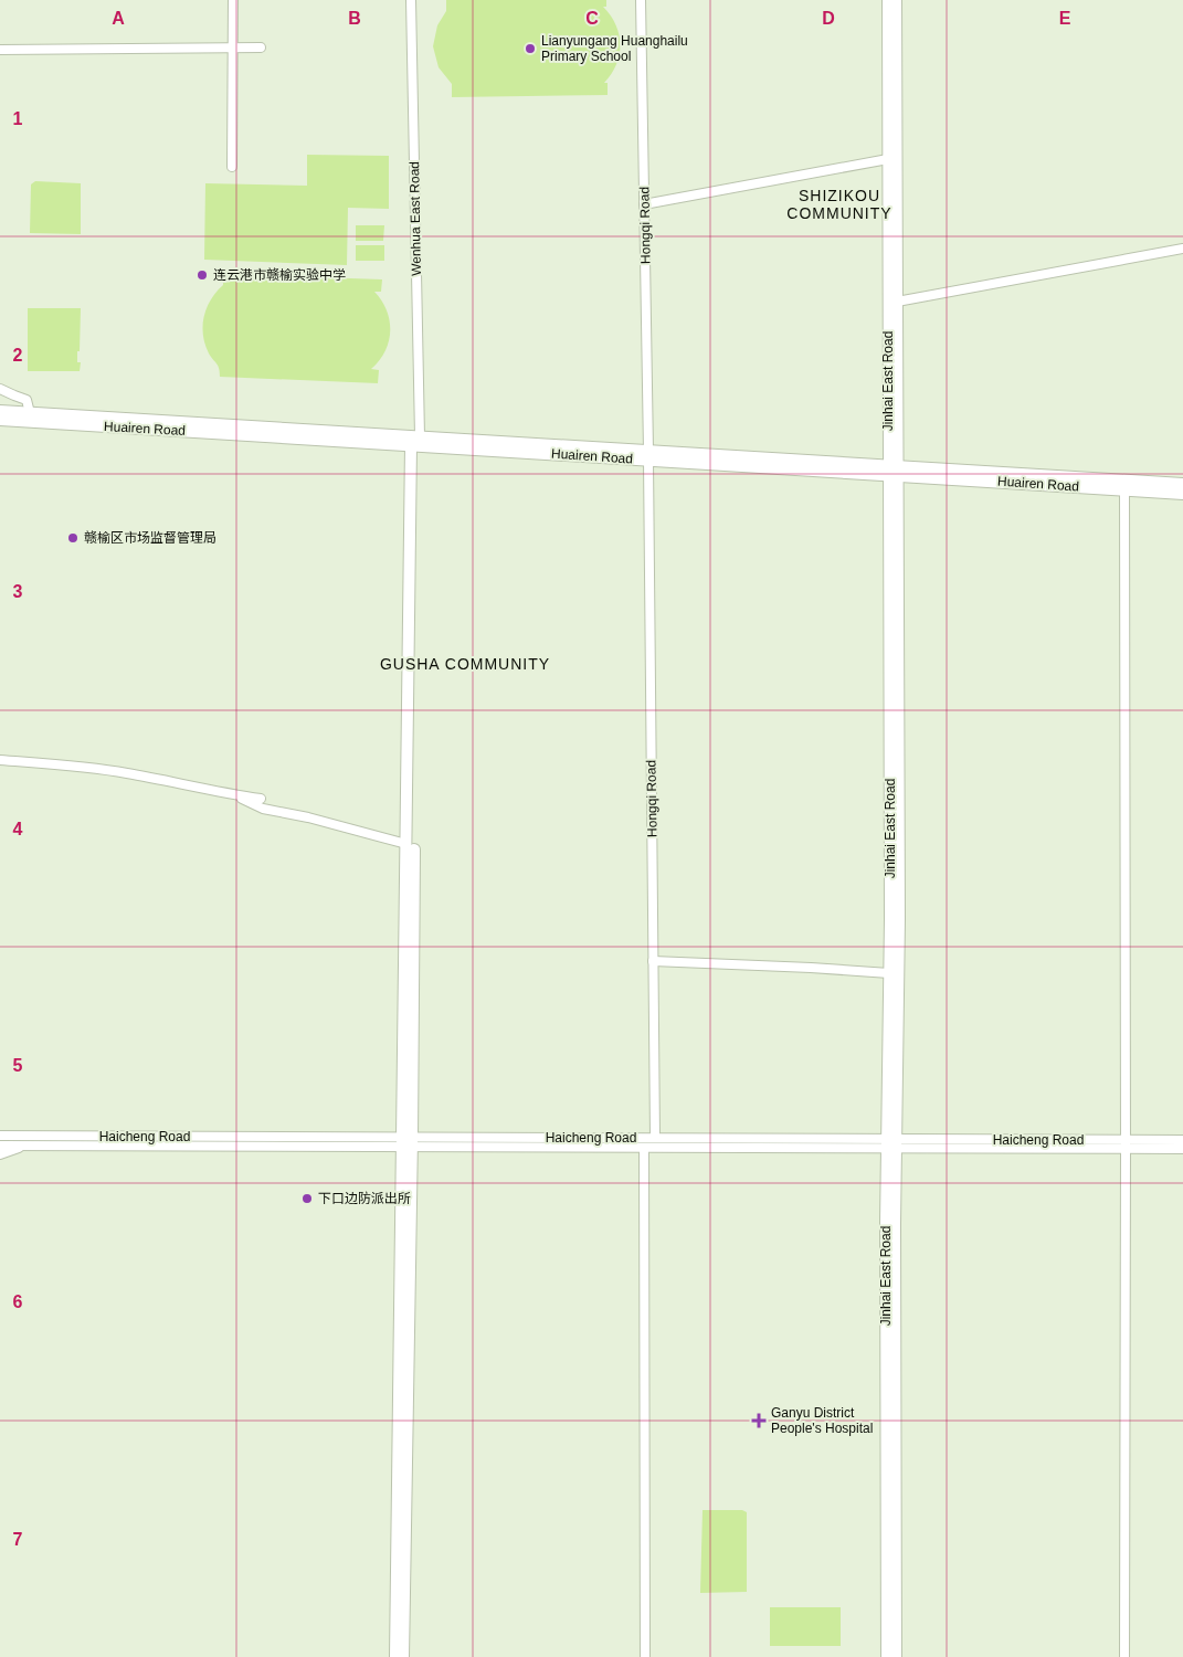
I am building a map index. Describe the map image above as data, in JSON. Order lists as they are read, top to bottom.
{
  "streets": {
    "main road": ["Jinhai East Road", "Huairen Road"],
    "street": ["Wenhua East Road", "Hongqi Road", "Haicheng Road"]
  },
  "crossings": [
    ["Wenhua East Road", "Huairen Road"],
    ["Hongqi Road", "Huairen Road"],
    ["Hongqi Road", "Haicheng Road"],
    ["Jinhai East Road", "Huairen Road"],
    ["Jinhai East Road", "Haicheng Road"]
  ],
  "districts": ["SHIZIKOU COMMUNITY", "GUSHA COMMUNITY"],
  "places": {
    "other": [
      "Lianyungang Huanghailu Primary School",
      "连云港市赣榆实验中学",
      "赣榆区市场监督管理局",
      "下口边防派出所"
    ],
    "health": ["Ganyu District People's Hospital"]
  },
  "grid": {
    "columns": [
      "A",
      "B",
      "C",
      "D",
      "E"
    ],
    "rows": [
      "1",
      "2",
      "3",
      "4",
      "5",
      "6",
      "7"
    ]
  }
}
